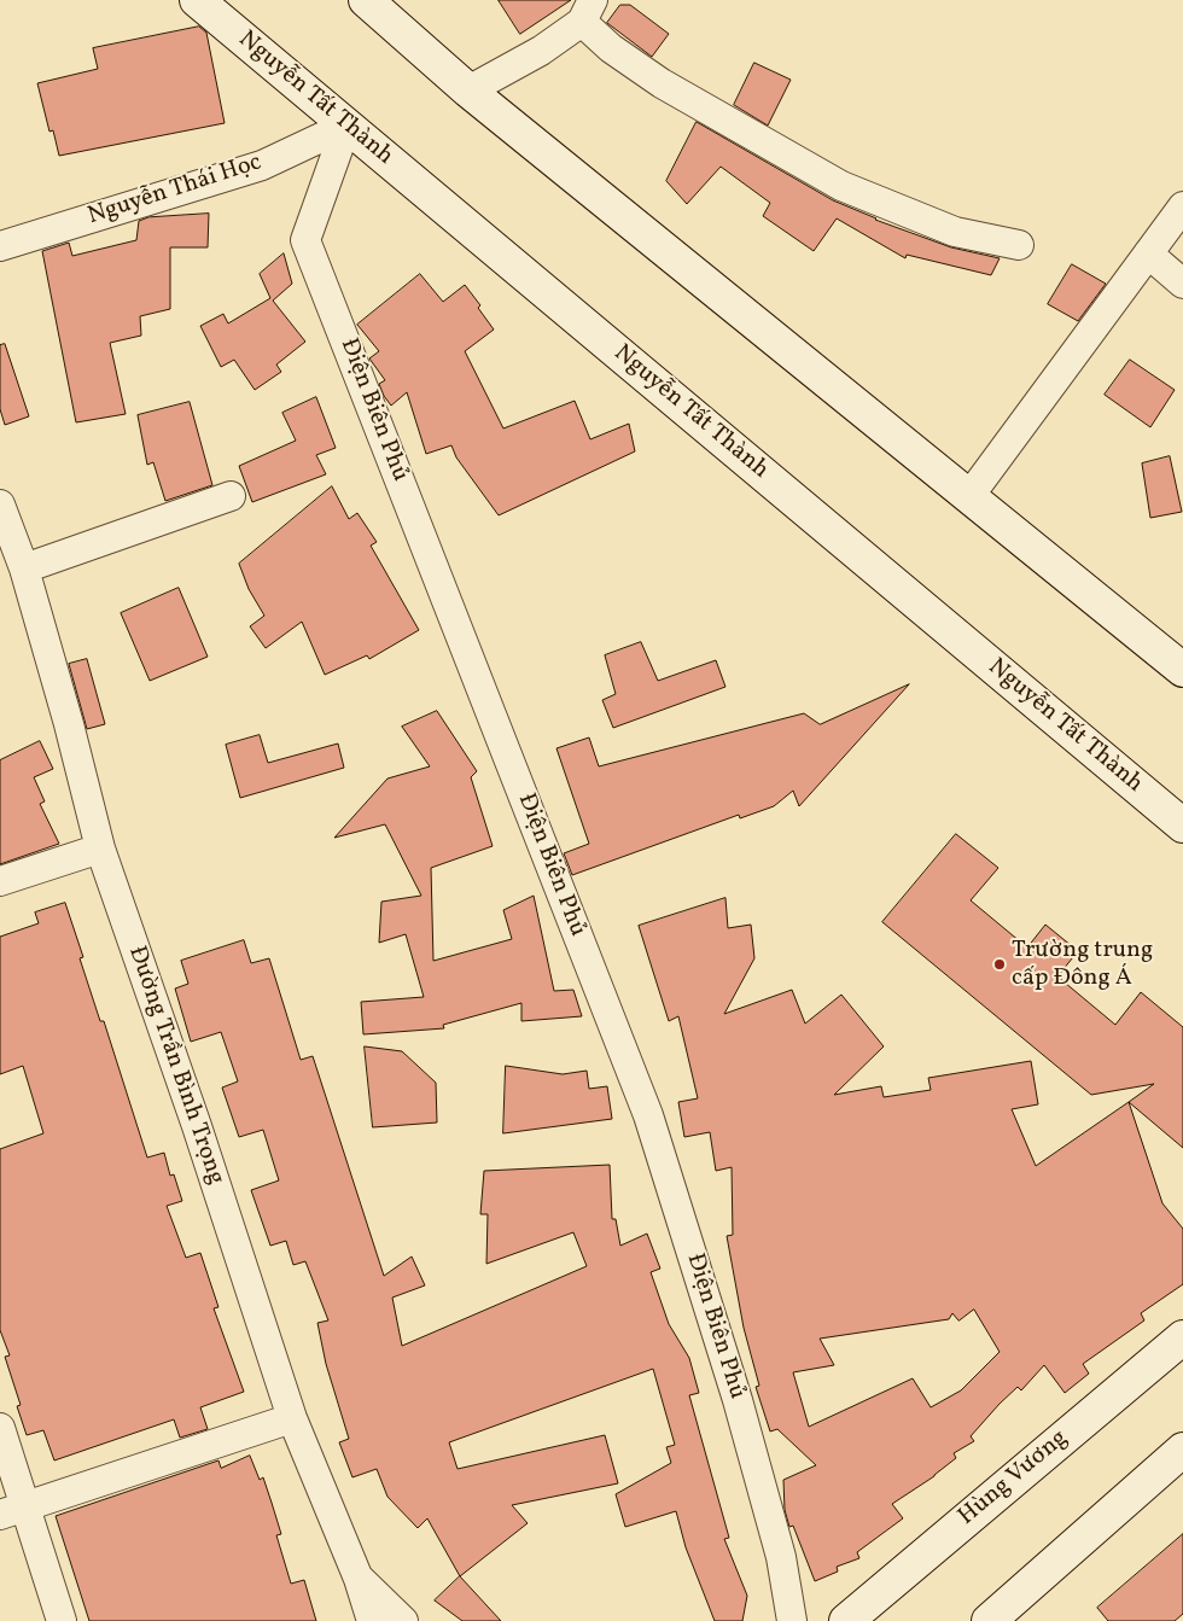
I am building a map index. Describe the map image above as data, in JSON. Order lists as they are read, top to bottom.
{
  "streets": {
    "main road": ["Nguyễn Tất Thành", "Hùng Vương"],
    "street": ["Nguyễn Thái Học", "Điện Biên Phủ", "Đường Trần Bình Trọng"]
  },
  "crossings": [
    ["Nguyễn Tất Thành", "Nguyễn Thái Học"],
    ["Nguyễn Tất Thành", "Điện Biên Phủ"],
    ["Nguyễn Thái Học", "Điện Biên Phủ"]
  ],
  "places": ["Trường trung cấp Đông Á"]
}
